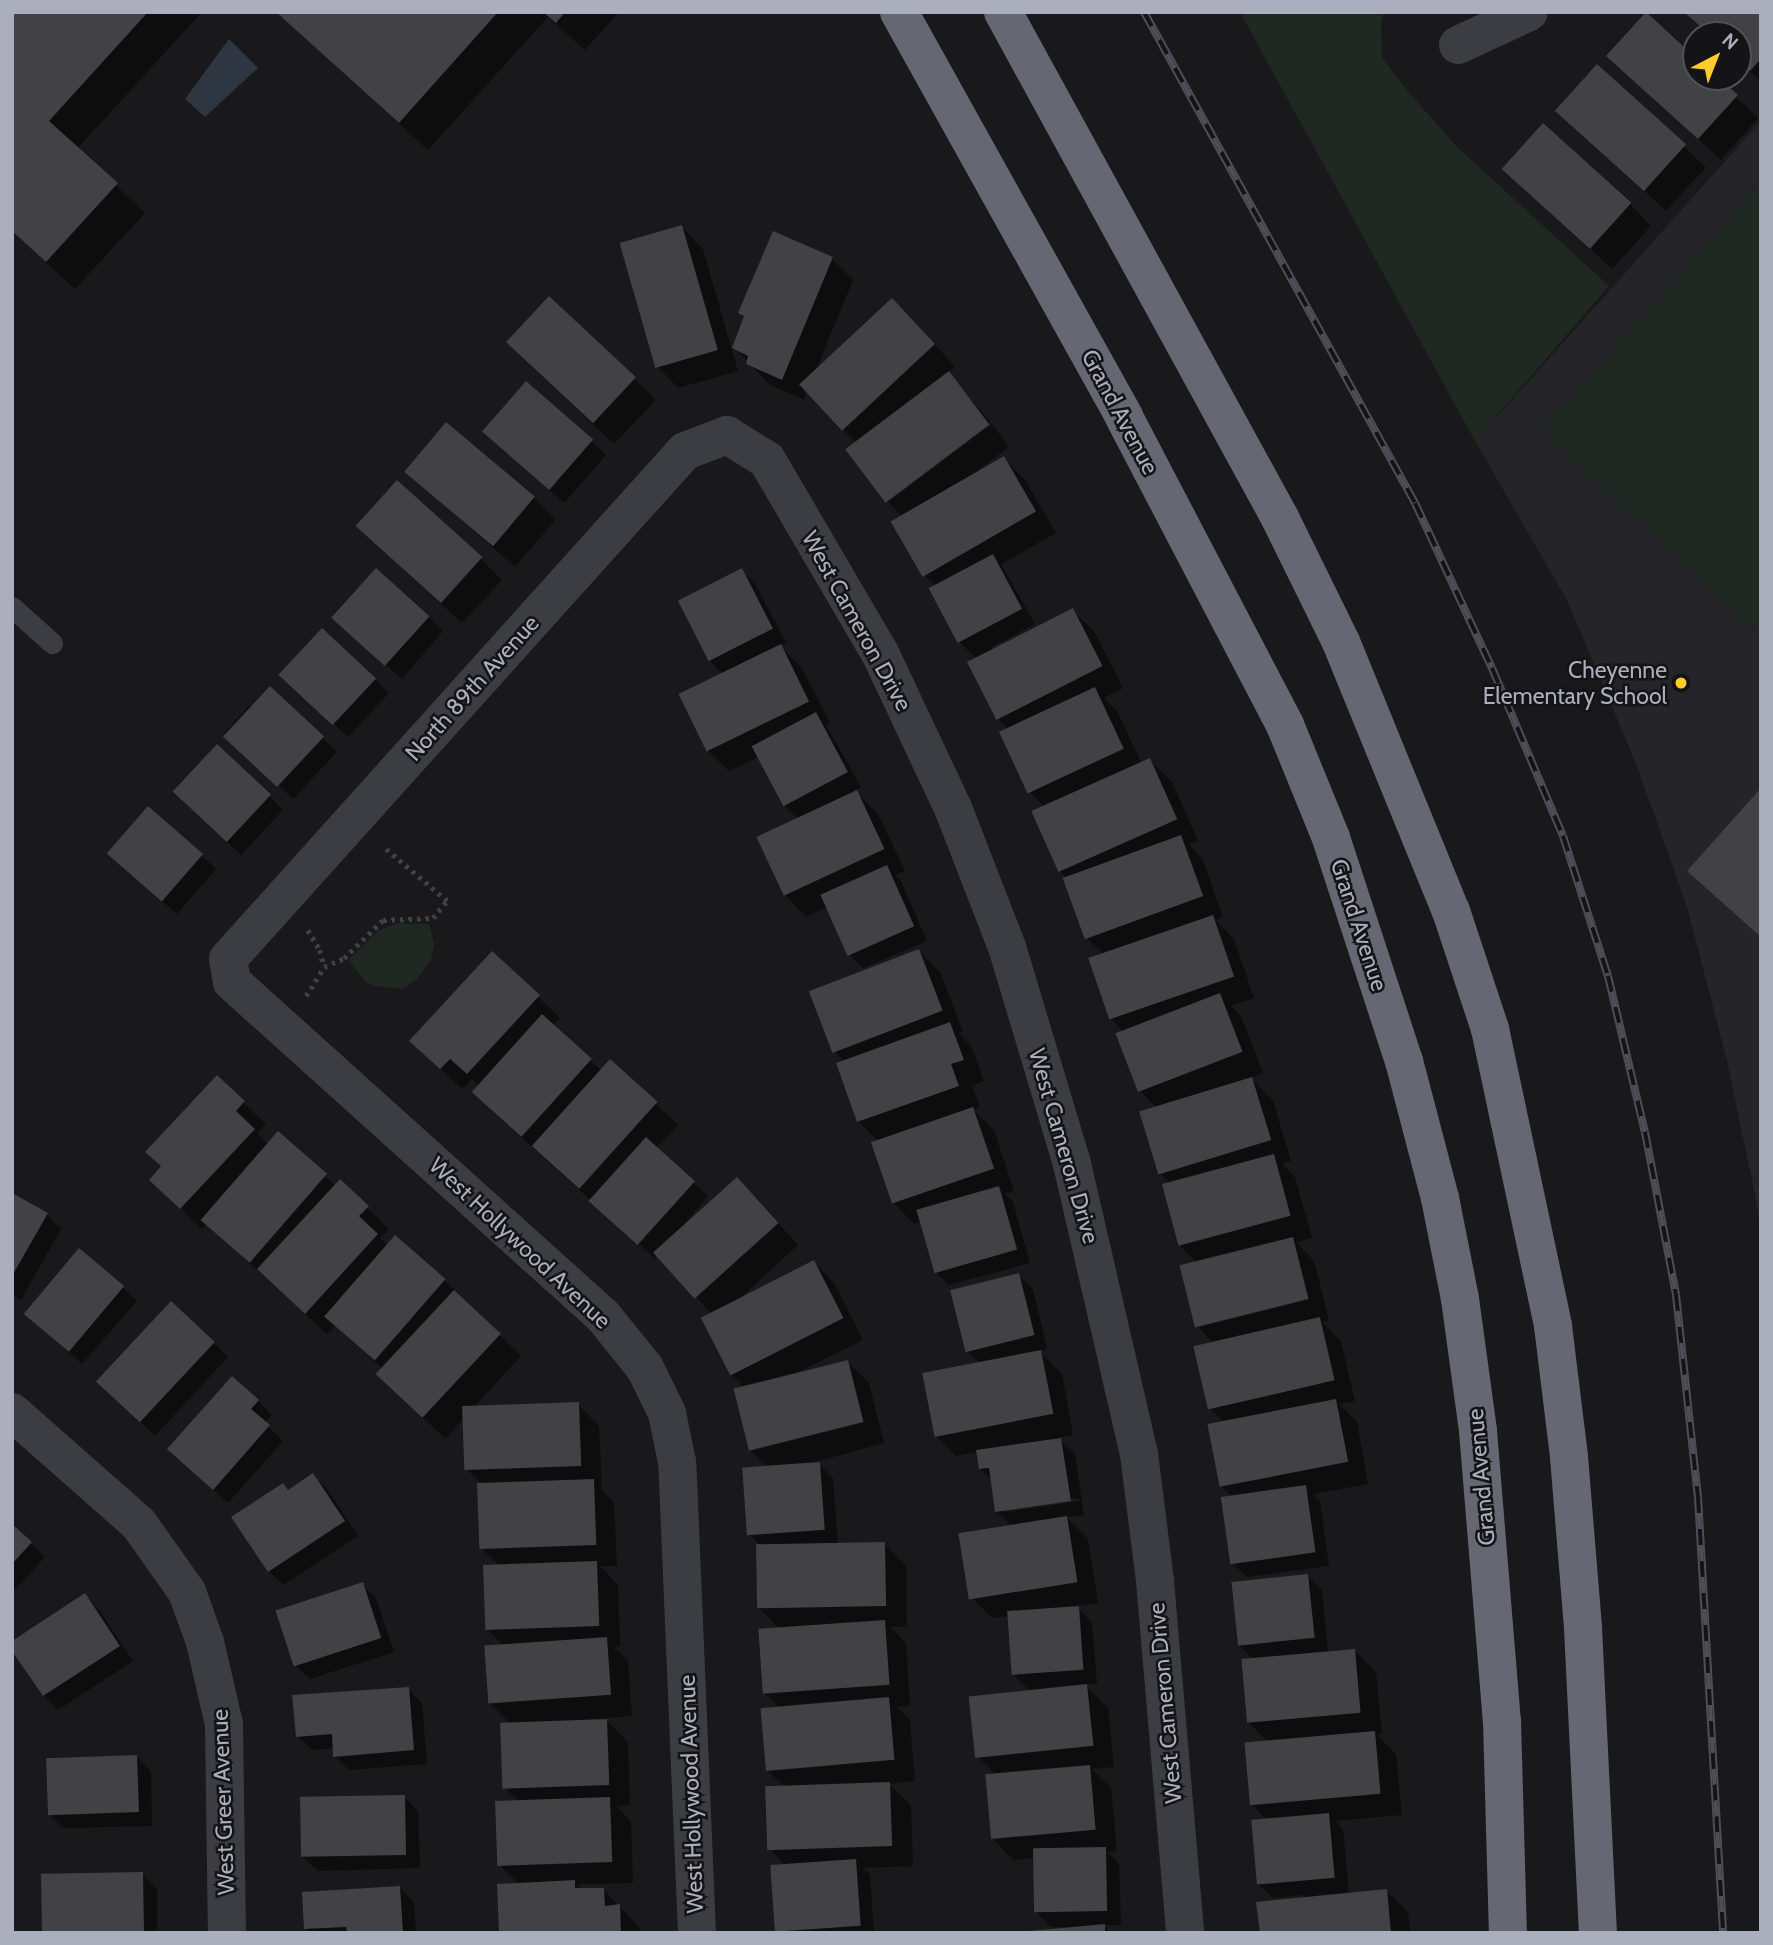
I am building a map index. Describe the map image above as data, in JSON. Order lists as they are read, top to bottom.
{
  "streets": {
    "highway": ["Grand Avenue"],
    "street": [
      "West Cameron Drive",
      "North 89th Avenue",
      "West Hollywood Avenue",
      "West Greer Avenue"
    ]
  },
  "crossings": [
    ["West Cameron Drive", "North 89th Avenue"],
    ["North 89th Avenue", "West Hollywood Avenue"]
  ],
  "places": ["Cheyenne Elementary School"],
  "north": "top right"
}
